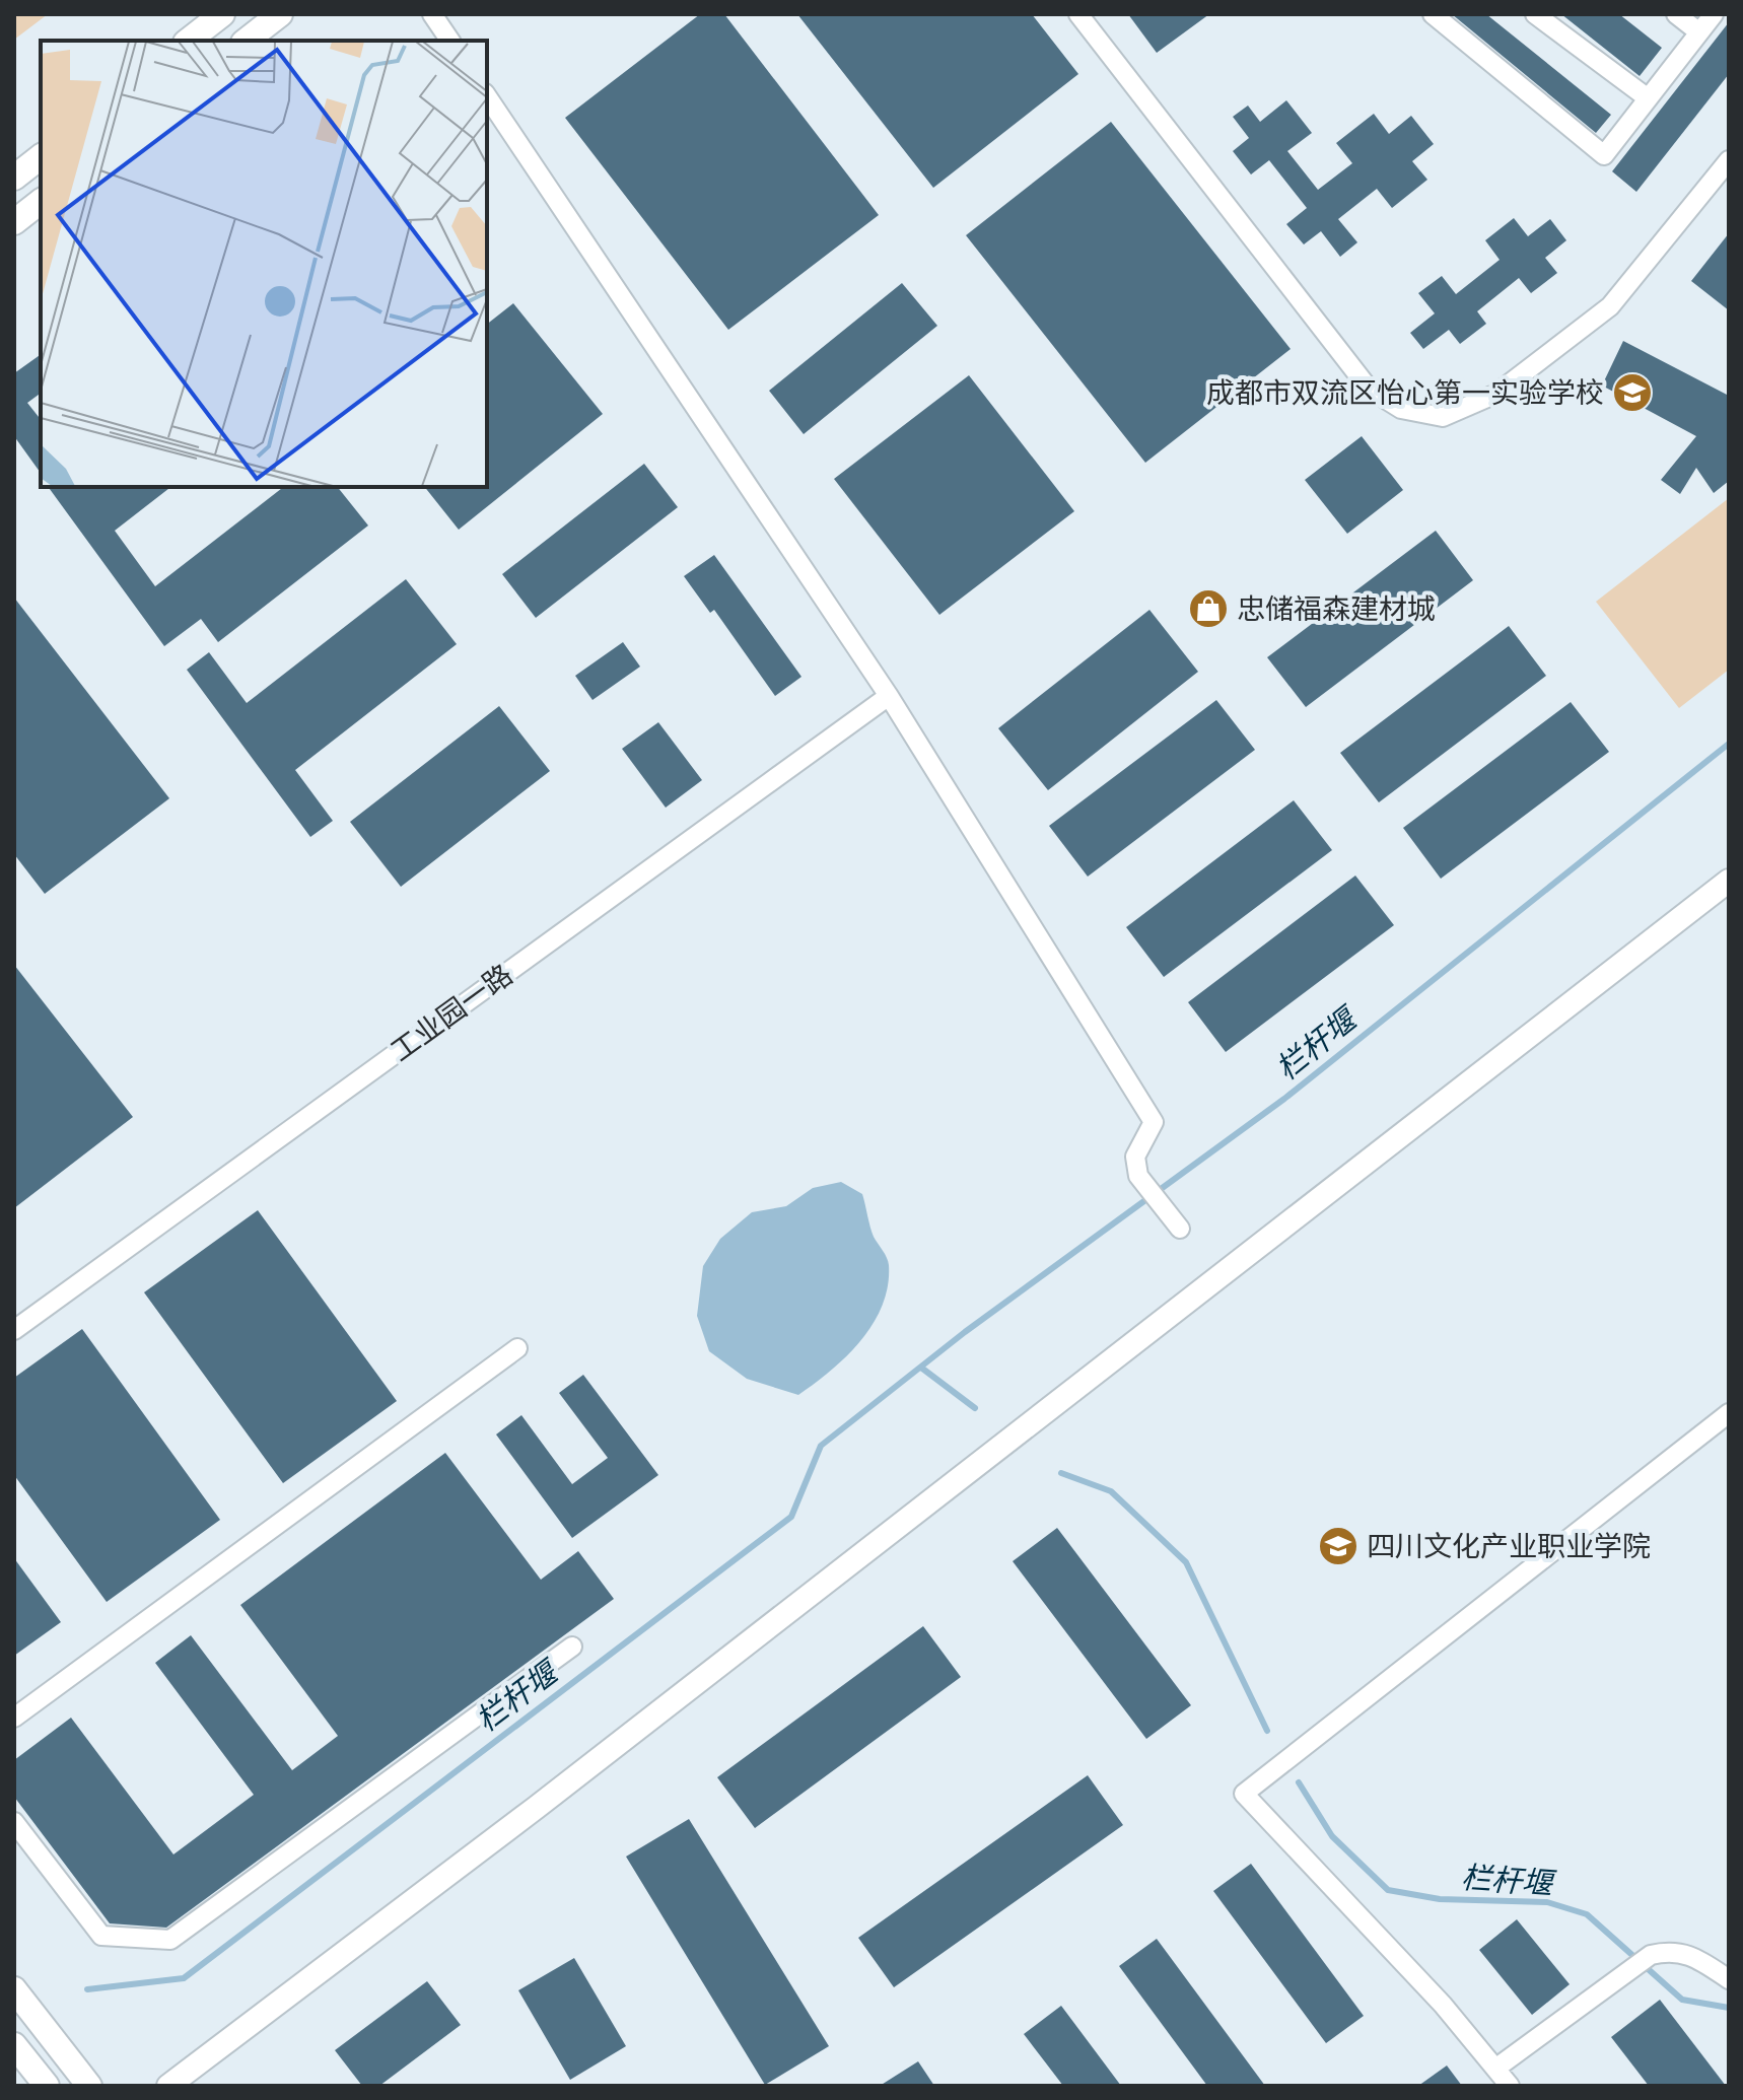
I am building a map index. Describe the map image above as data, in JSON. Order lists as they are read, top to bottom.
{
  "streets": {
    "street": ["工业园一路"]
  },
  "water": ["栏杆堰"],
  "places": {
    "school or university": ["成都市双流区怡心第一实验学校", "四川文化产业职业学院"],
    "shop": ["忠储福森建材城"]
  }
}
